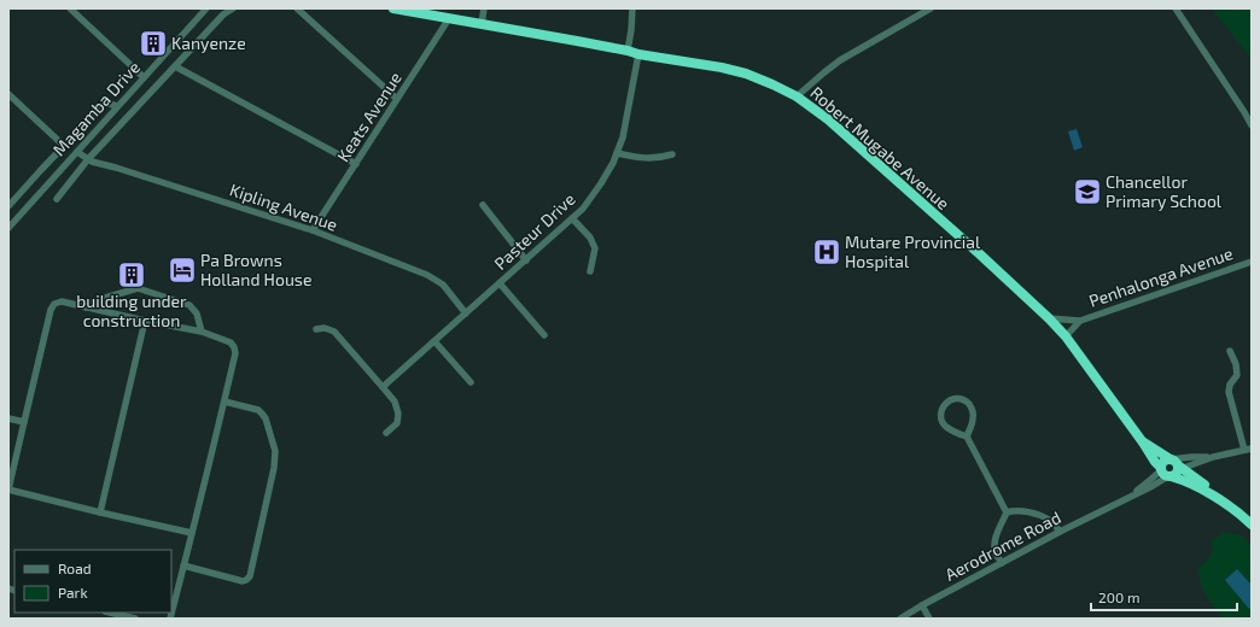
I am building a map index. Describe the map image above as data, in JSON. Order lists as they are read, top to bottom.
{
  "streets": {
    "highway": ["Robert Mugabe Avenue"],
    "street": [
      "Magamba Drive",
      "Keats Avenue",
      "Kipling Avenue",
      "Pasteur Drive",
      "Penhalonga Avenue",
      "Aerodrome Road"
    ]
  },
  "crossings": [
    ["Magamba Drive", "Kipling Avenue"],
    ["Keats Avenue", "Robert Mugabe Avenue"],
    ["Keats Avenue", "Kipling Avenue"],
    ["Robert Mugabe Avenue", "Pasteur Drive"],
    ["Robert Mugabe Avenue", "Penhalonga Avenue"],
    ["Robert Mugabe Avenue", "Aerodrome Road"],
    ["Kipling Avenue", "Pasteur Drive"]
  ],
  "places": {
    "building": ["Kanyenze", "building under construction"],
    "school or university": ["Chancellor Primary School"],
    "hospital": ["Mutare Provincial Hospital"],
    "hotel": ["Pa Browns Holland House"]
  },
  "legend": ["Road", "Park"],
  "scale_bar": "200 m"
}
